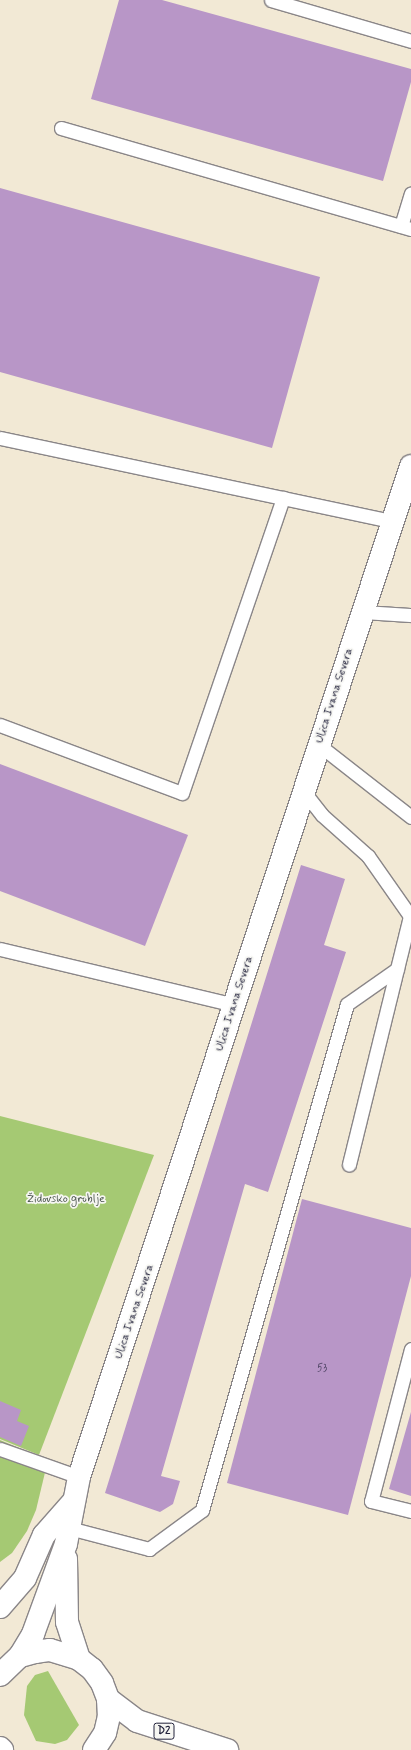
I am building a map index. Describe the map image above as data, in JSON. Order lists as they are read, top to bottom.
{
  "streets": {
    "street": ["Ulica Ivana Severa", "D2"]
  },
  "parks": ["Židovsko groblje"],
  "house_numbers": ["53"]
}
